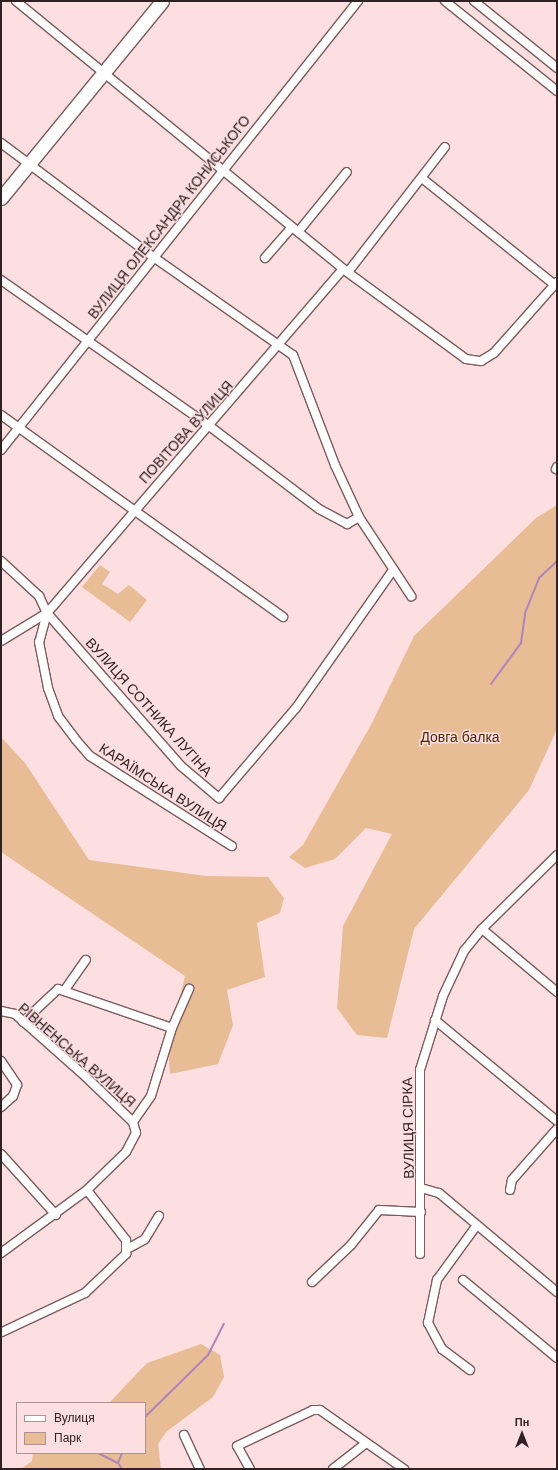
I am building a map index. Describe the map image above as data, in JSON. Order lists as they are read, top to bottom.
{
  "streets": {
    "street": [
      "ВУЛИЦЯ ОЛЕКСАНДРА КОНИСЬКОГО",
      "ПОВІТОВА ВУЛИЦЯ",
      "ВУЛИЦЯ СОТНИКА ЛУГІНА",
      "КАРАЇМСЬКА ВУЛИЦЯ",
      "РІВНЕНСЬКА ВУЛИЦЯ",
      "ВУЛИЦЯ СІРКА"
    ]
  },
  "crossings": [
    ["ПОВІТОВА ВУЛИЦЯ", "ВУЛИЦЯ СОТНИКА ЛУГІНА"],
    ["ПОВІТОВА ВУЛИЦЯ", "КАРАЇМСЬКА ВУЛИЦЯ"],
    ["ВУЛИЦЯ СОТНИКА ЛУГІНА", "КАРАЇМСЬКА ВУЛИЦЯ"]
  ],
  "parks": ["Довга балка"],
  "legend": ["Вулиця", "Парк"],
  "north": "top"
}
